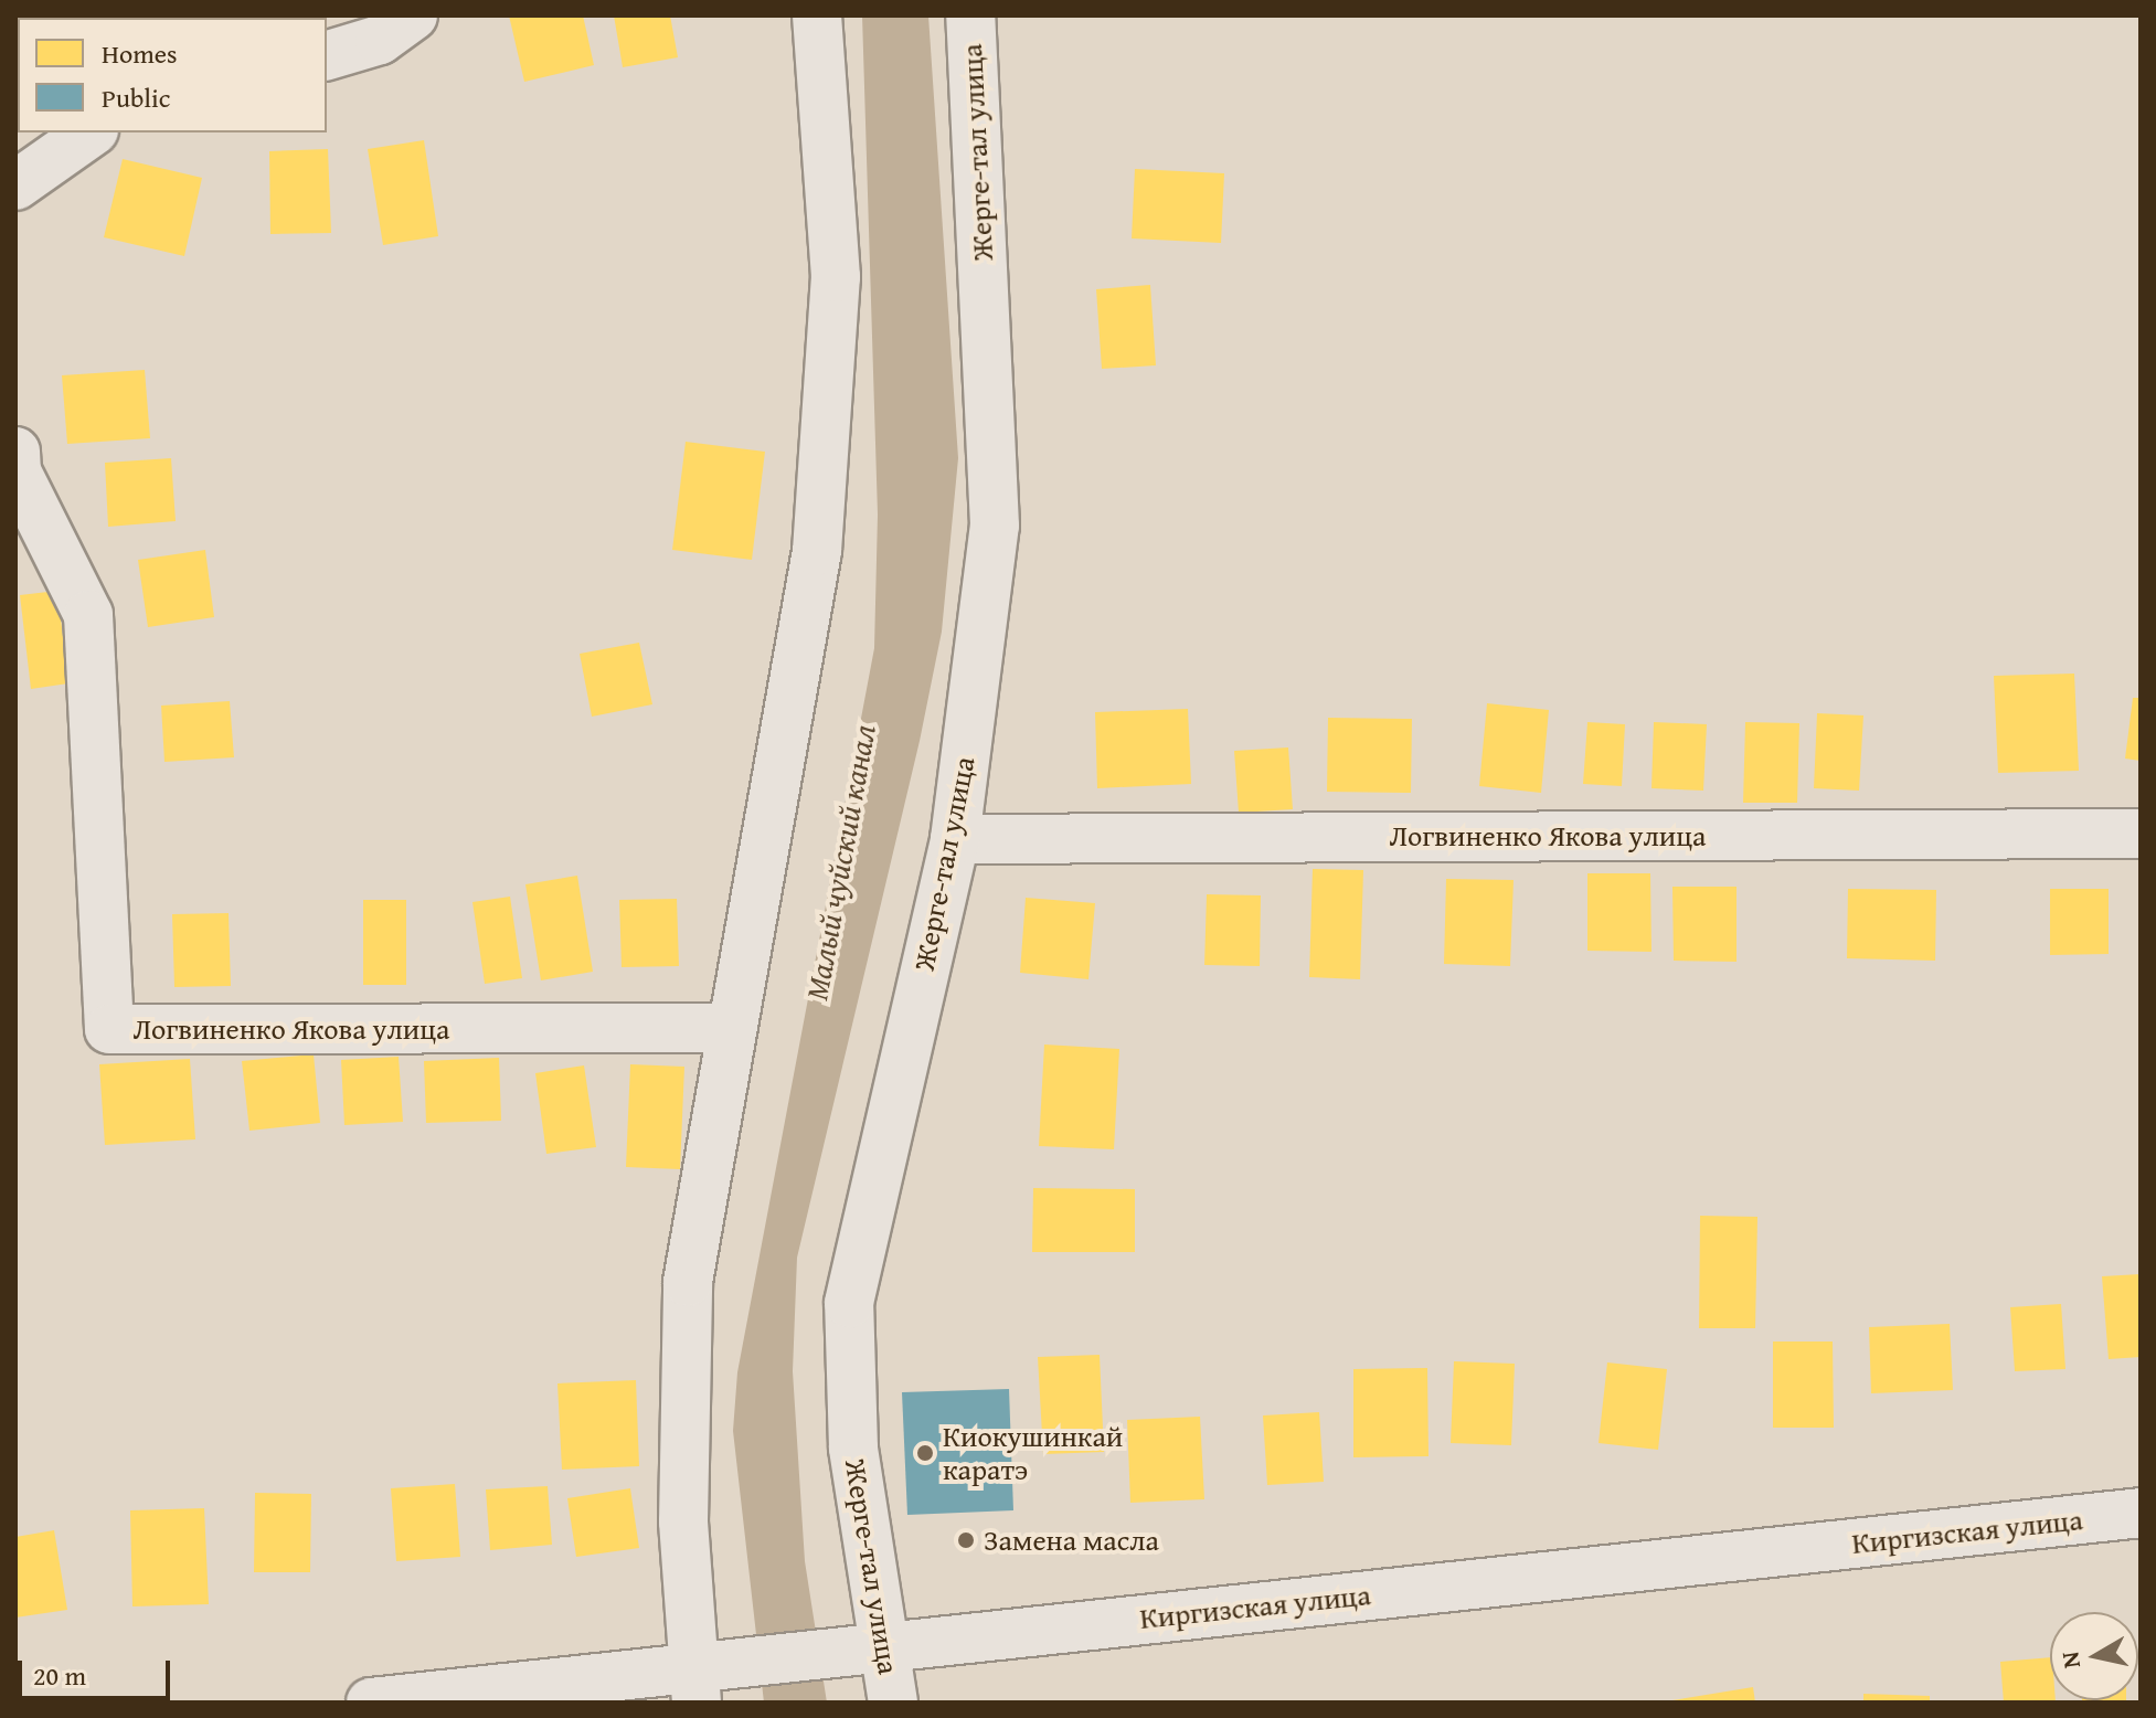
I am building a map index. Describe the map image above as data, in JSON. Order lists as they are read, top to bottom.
{
  "streets": {
    "street": ["Жерге-тал улица", "Логвиненко Якова улица", "Киргизская улица"]
  },
  "crossings": [
    ["Жерге-тал улица", "Логвиненко Якова улица"],
    ["Жерге-тал улица", "Киргизская улица"]
  ],
  "water": ["Малый чуйский канал"],
  "places": ["Киокушинкай каратэ", "Замена масла"],
  "legend": ["Homes", "Public"],
  "scale_bar": "20 m",
  "north": "left"
}
